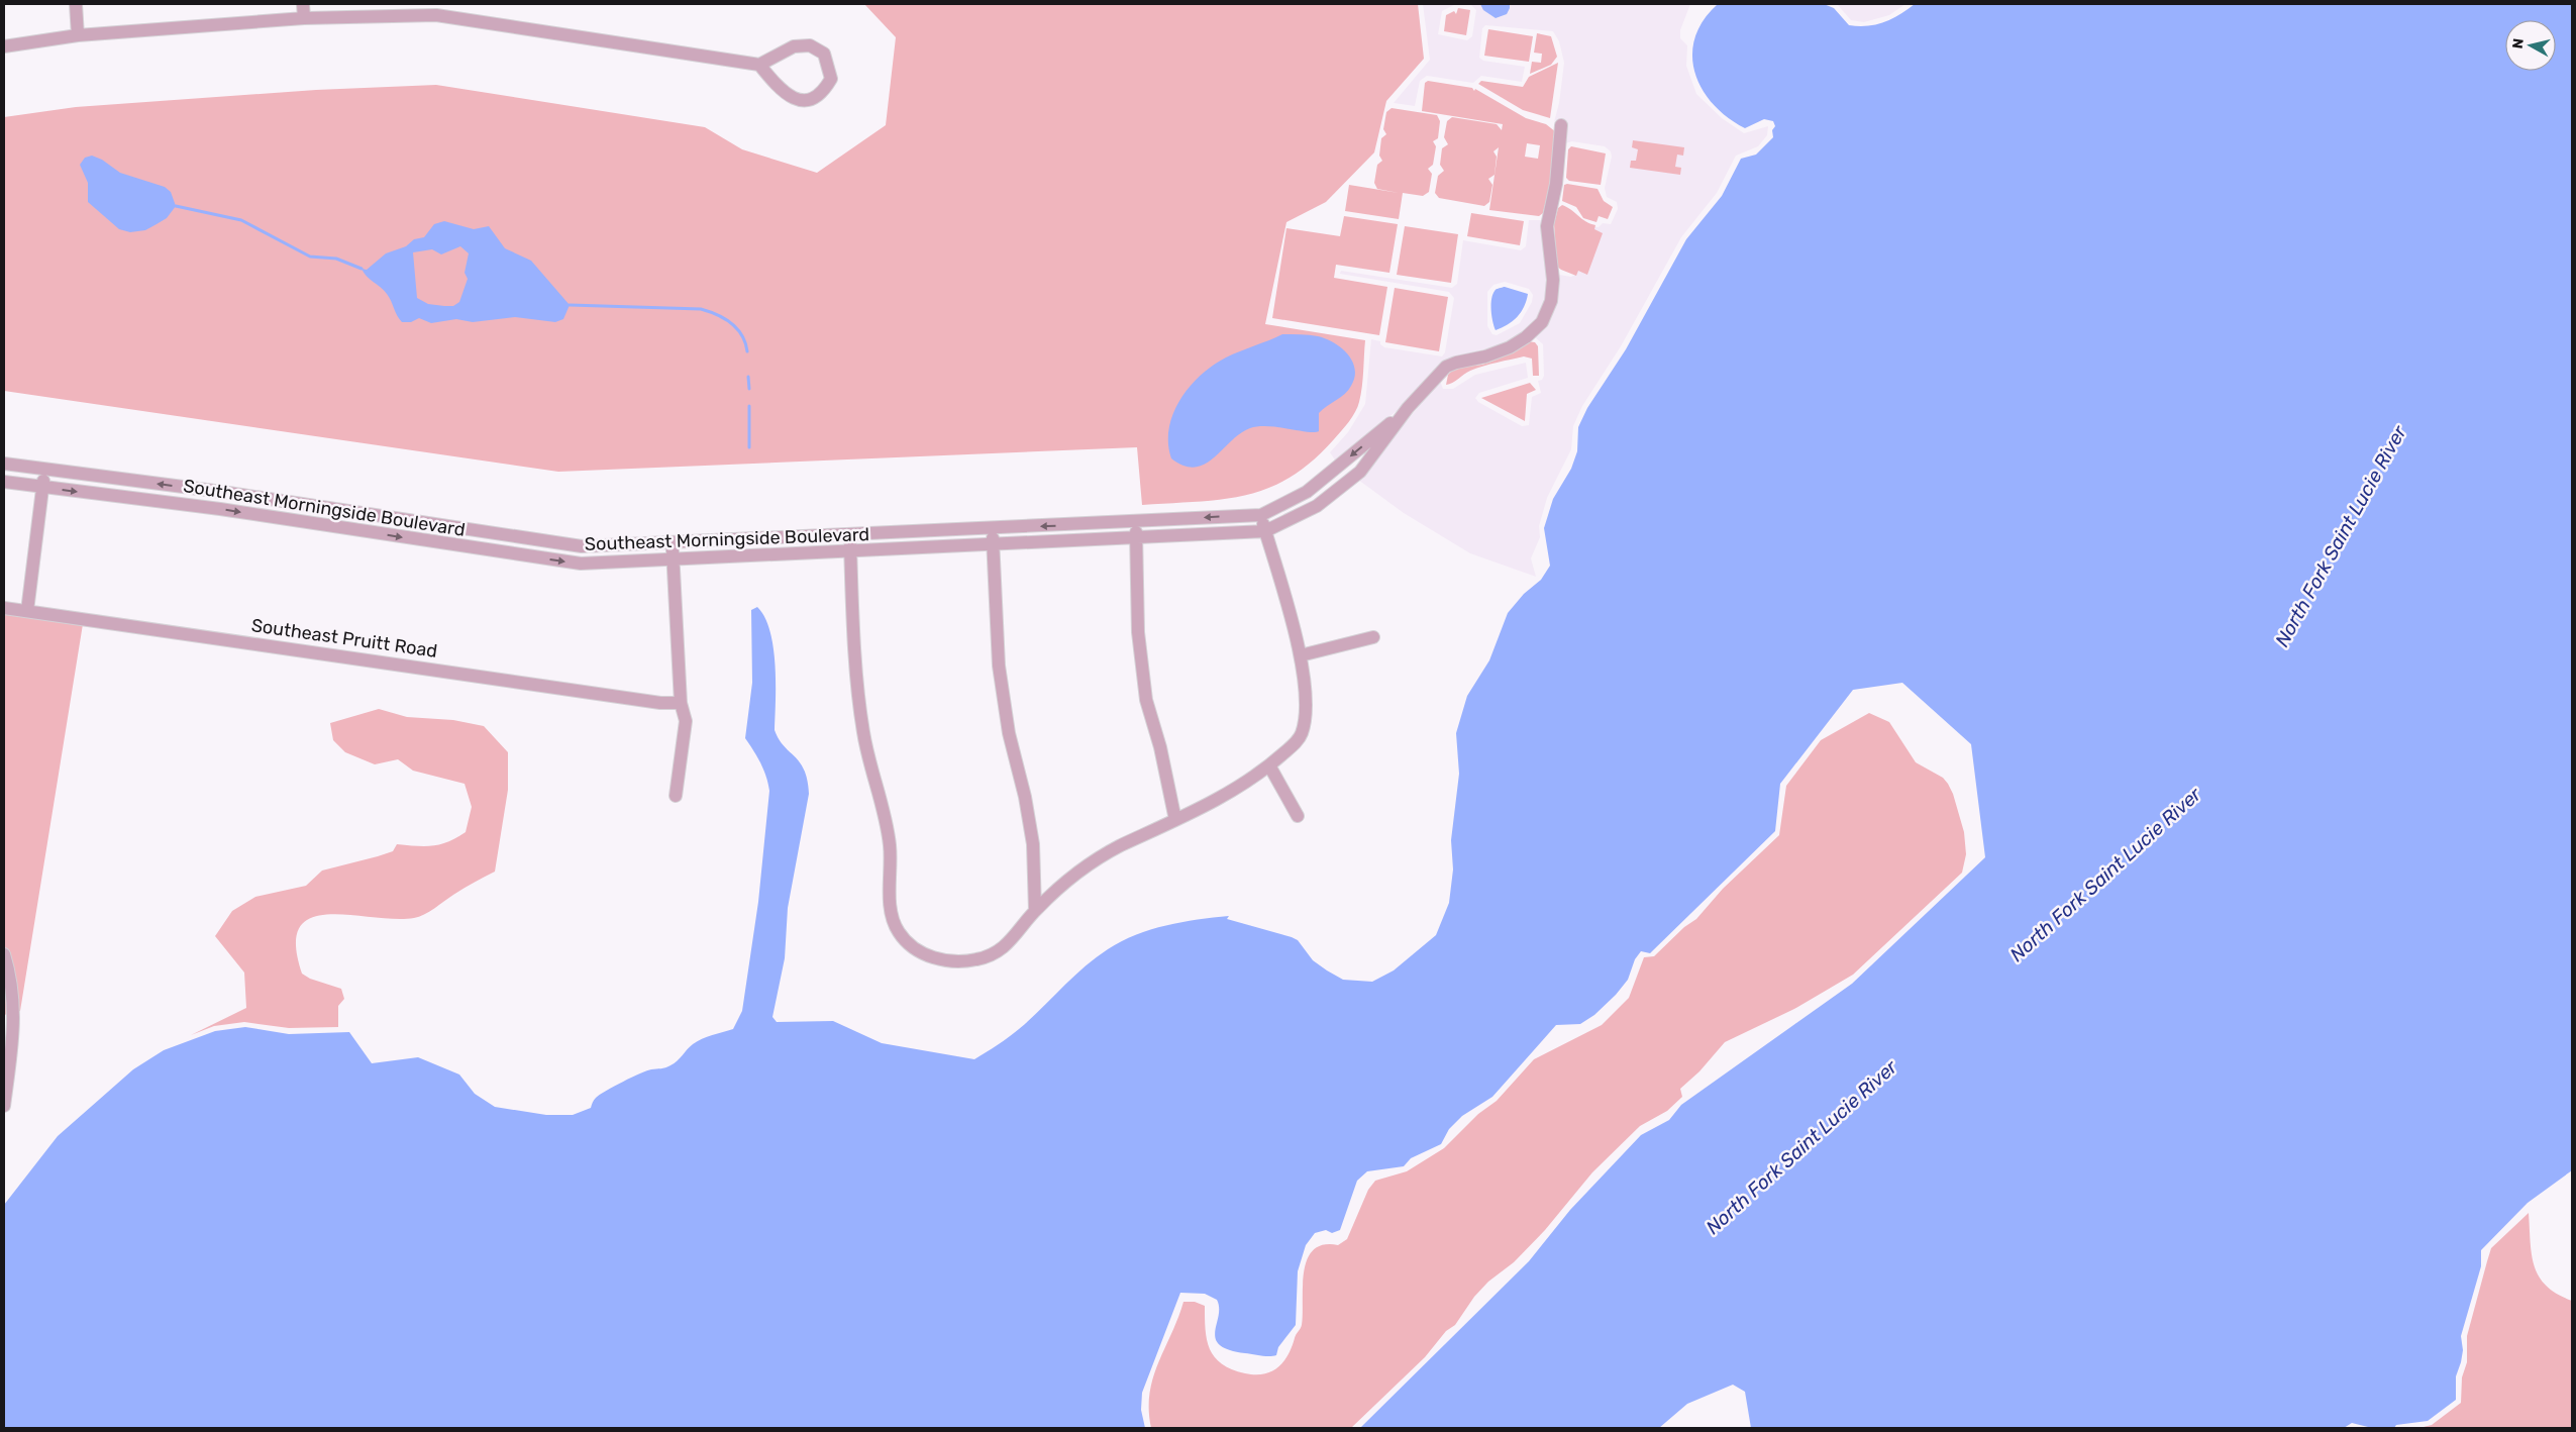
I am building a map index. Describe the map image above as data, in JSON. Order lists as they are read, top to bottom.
{
  "streets": {
    "street": ["Southeast Morningside Boulevard", "Southeast Pruitt Road"]
  },
  "water": ["North Fork Saint Lucie River"],
  "north": "left"
}
